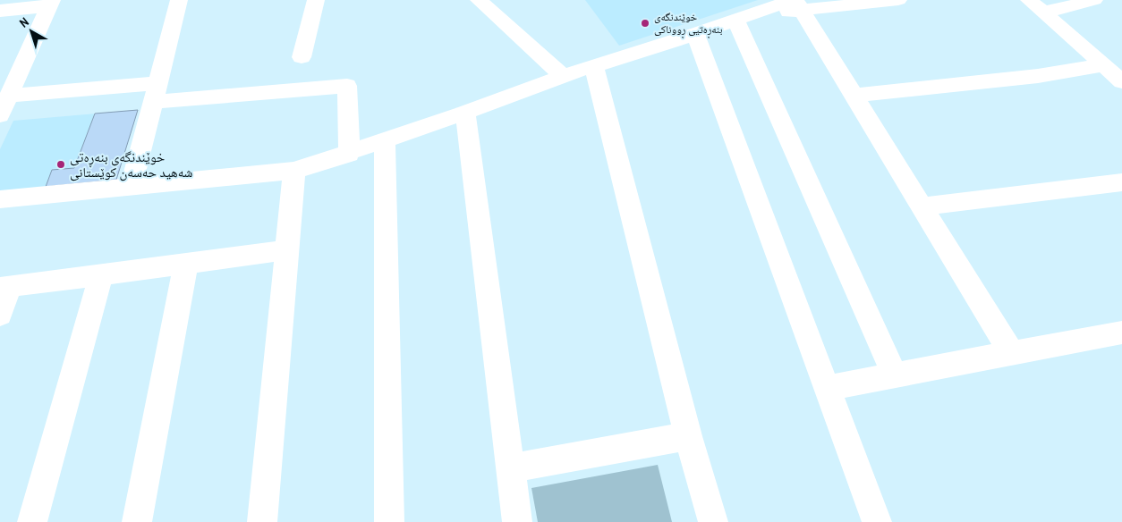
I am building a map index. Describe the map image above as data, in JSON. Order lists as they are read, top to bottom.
{
  "places": ["خوێندنگەی بنەڕەتیی ڕووناکی", "خوێندنگەی بنەڕەتی شەهید حەسەن کوێستانی"],
  "north": "top left"
}
